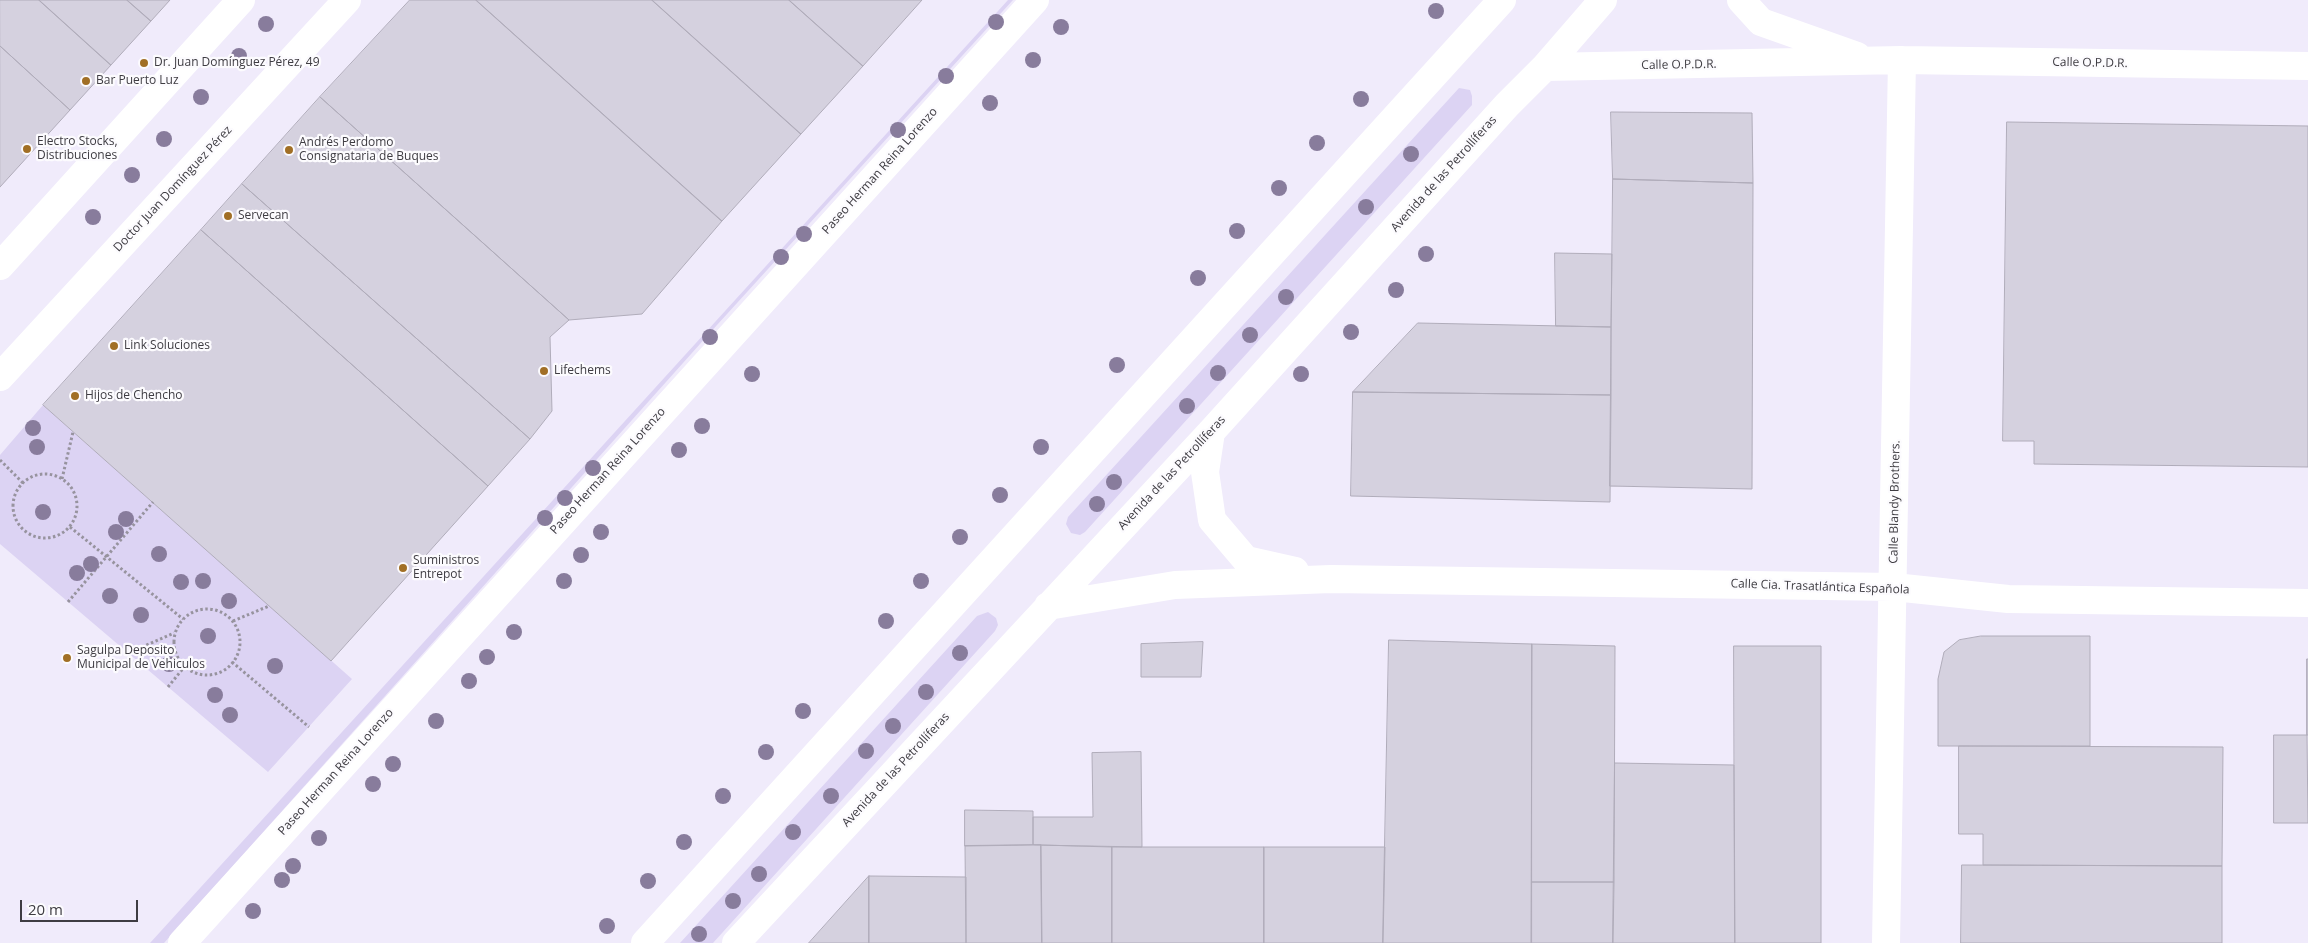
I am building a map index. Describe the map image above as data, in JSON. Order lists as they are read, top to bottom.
{
  "streets": {
    "street": [
      "Calle O.P.D.R.",
      "Paseo Herman Reina Lorenzo",
      "Avenida de las Petrollíferas",
      "Doctor Juan Domínguez Pérez",
      "Calle Blandy Brothers.",
      "Calle Cia. Trasatlántica Española"
    ]
  },
  "crossings": [
    ["Calle O.P.D.R.", "Avenida de las Petrollíferas"],
    ["Calle O.P.D.R.", "Calle Blandy Brothers."],
    ["Avenida de las Petrollíferas", "Calle Cia. Trasatlántica Española"],
    ["Calle Blandy Brothers.", "Calle Cia. Trasatlántica Española"]
  ],
  "places": [
    "Dr. Juan Domínguez Pérez, 49",
    "Bar Puerto Luz",
    "Electro Stocks, Distribuciones",
    "Andrés Perdomo Consignataria de Buques",
    "Servecan",
    "Link Soluciones",
    "Lifechems",
    "Hijos de Chencho",
    "Suministros Entrepot",
    "Sagulpa Deposito Municipal de Vehiculos"
  ],
  "scale_bar": "20 m"
}
